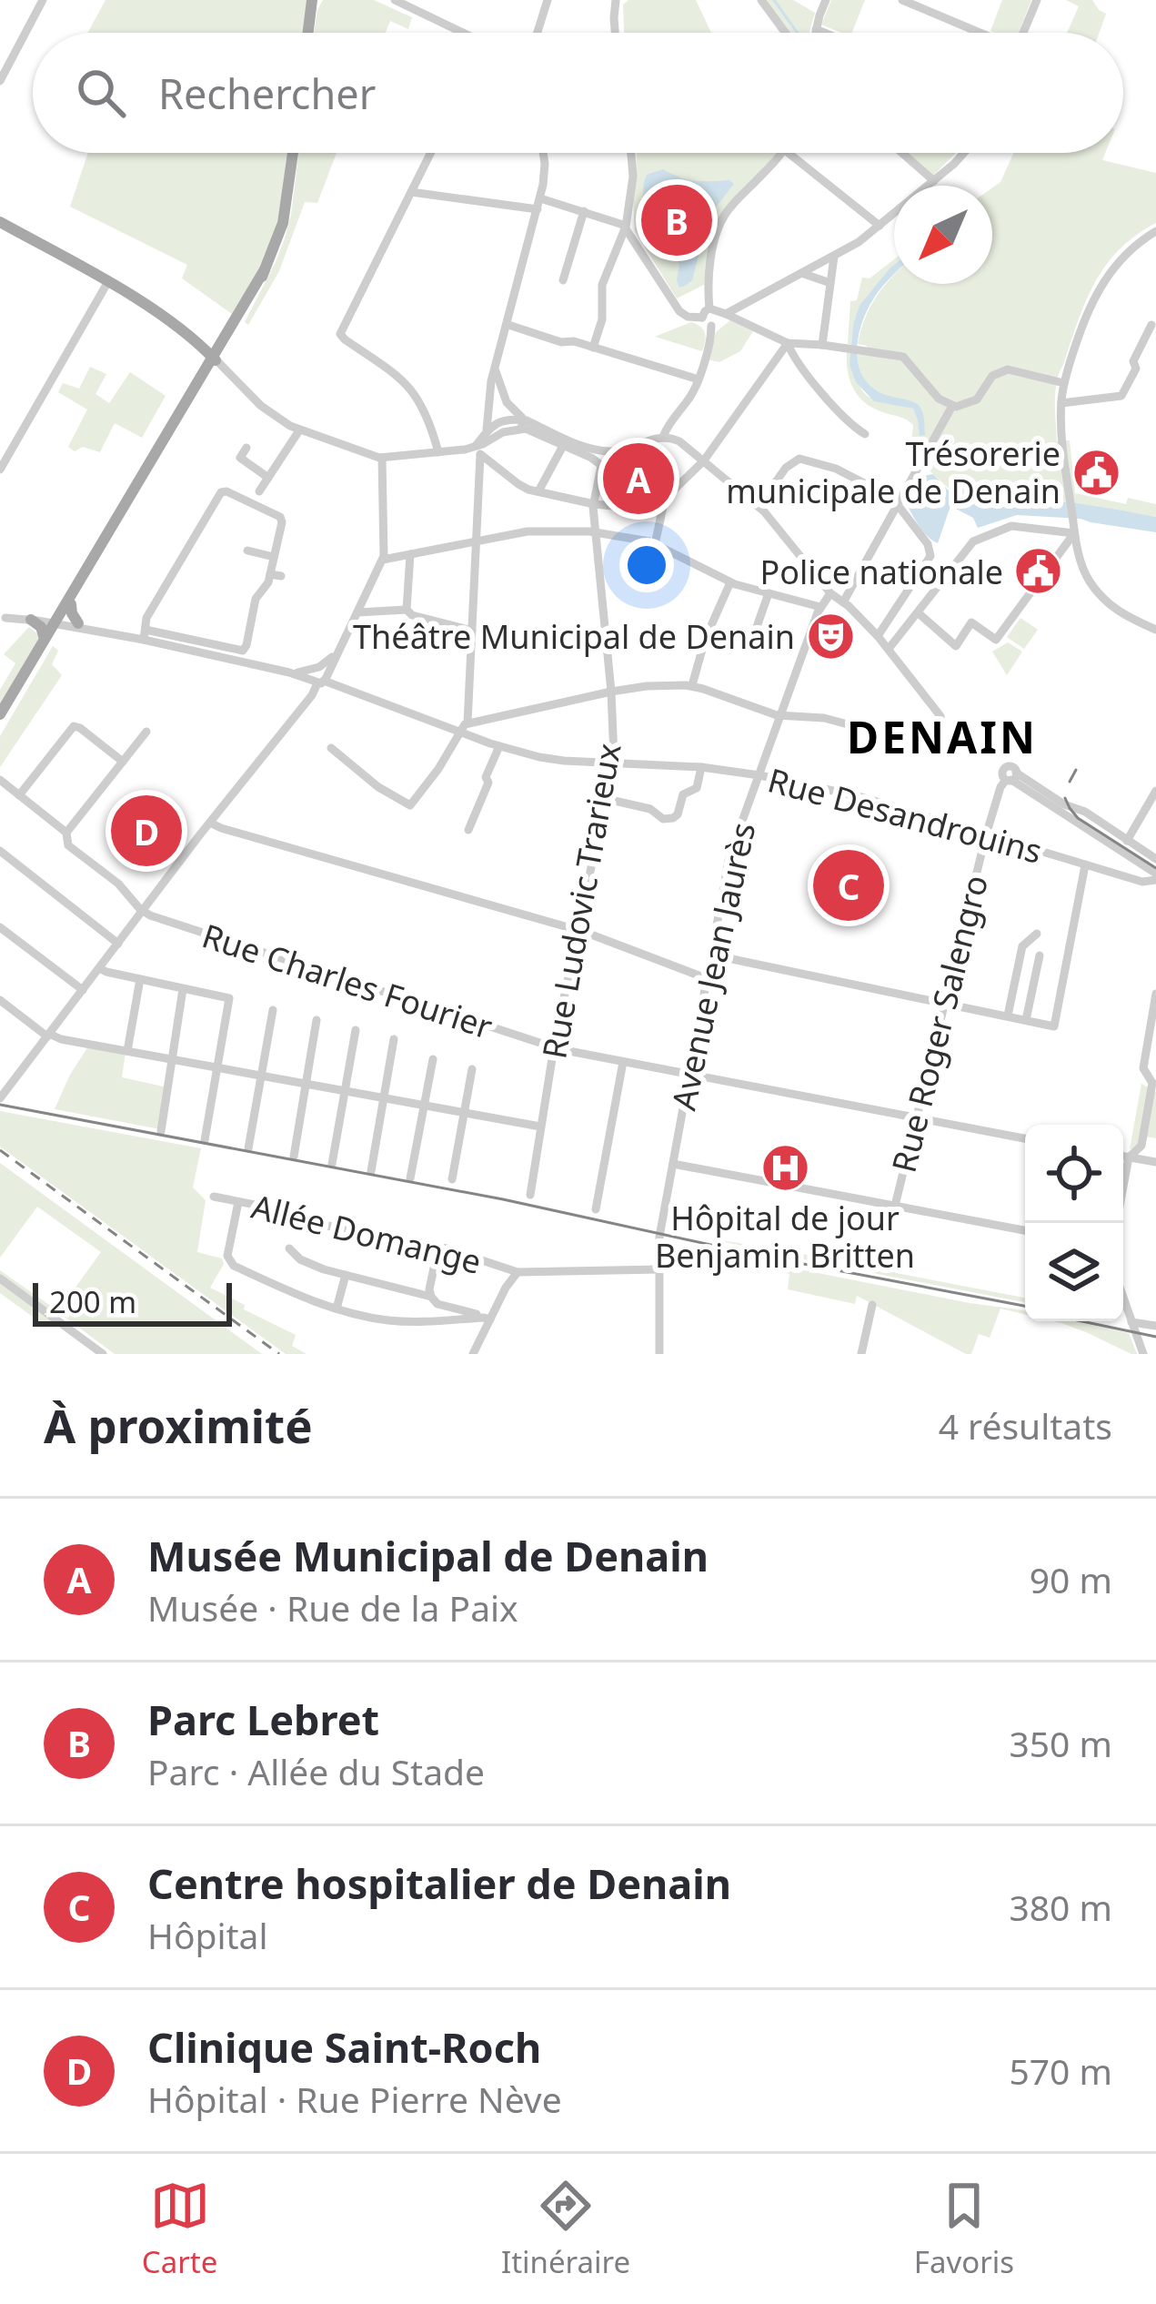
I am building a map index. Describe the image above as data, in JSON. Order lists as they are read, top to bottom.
{
  "streets": {
    "street": [
      "Rue Desandrouins",
      "Rue Ludovic Trarieux",
      "Avenue Jean Jaurès",
      "Rue Charles Fourier",
      "Rue Roger Salengro",
      "Allée Domange"
    ]
  },
  "crossings": [
    ["Rue Desandrouins", "Rue Ludovic Trarieux"],
    ["Rue Desandrouins", "Avenue Jean Jaurès"],
    ["Rue Desandrouins", "Rue Roger Salengro"],
    ["Rue Ludovic Trarieux", "Rue Charles Fourier"],
    ["Avenue Jean Jaurès", "Rue Charles Fourier"],
    ["Avenue Jean Jaurès", "Allée Domange"],
    ["Rue Charles Fourier", "Rue Roger Salengro"]
  ],
  "districts": ["DENAIN"],
  "places": {
    "public building": ["Trésorerie municipale de Denain", "Police nationale"],
    "theatre": ["Théâtre Municipal de Denain"],
    "hospital": ["Hôpital de jour Benjamin Britten"]
  },
  "scale_bar": "200 m",
  "north": "bottom left",
  "page": {
    "search": "Rechercher",
    "pins": [
      "B",
      "A",
      "D",
      "C"
    ],
    "scale": "200 m",
    "heading": ["À proximité", "4 résultats"],
    "list": [
      {
        "mark": "A",
        "name": "Musée Municipal de Denain",
        "note": "Musée · Rue de la Paix",
        "value": "90 m"
      },
      {
        "mark": "B",
        "name": "Parc Lebret",
        "note": "Parc · Allée du Stade",
        "value": "350 m"
      },
      {
        "mark": "C",
        "name": "Centre hospitalier de Denain",
        "note": "Hôpital",
        "value": "380 m"
      },
      {
        "mark": "D",
        "name": "Clinique Saint-Roch",
        "note": "Hôpital · Rue Pierre Nève",
        "value": "570 m"
      }
    ],
    "nav": ["Carte", "Itinéraire", "Favoris"]
  }
}
